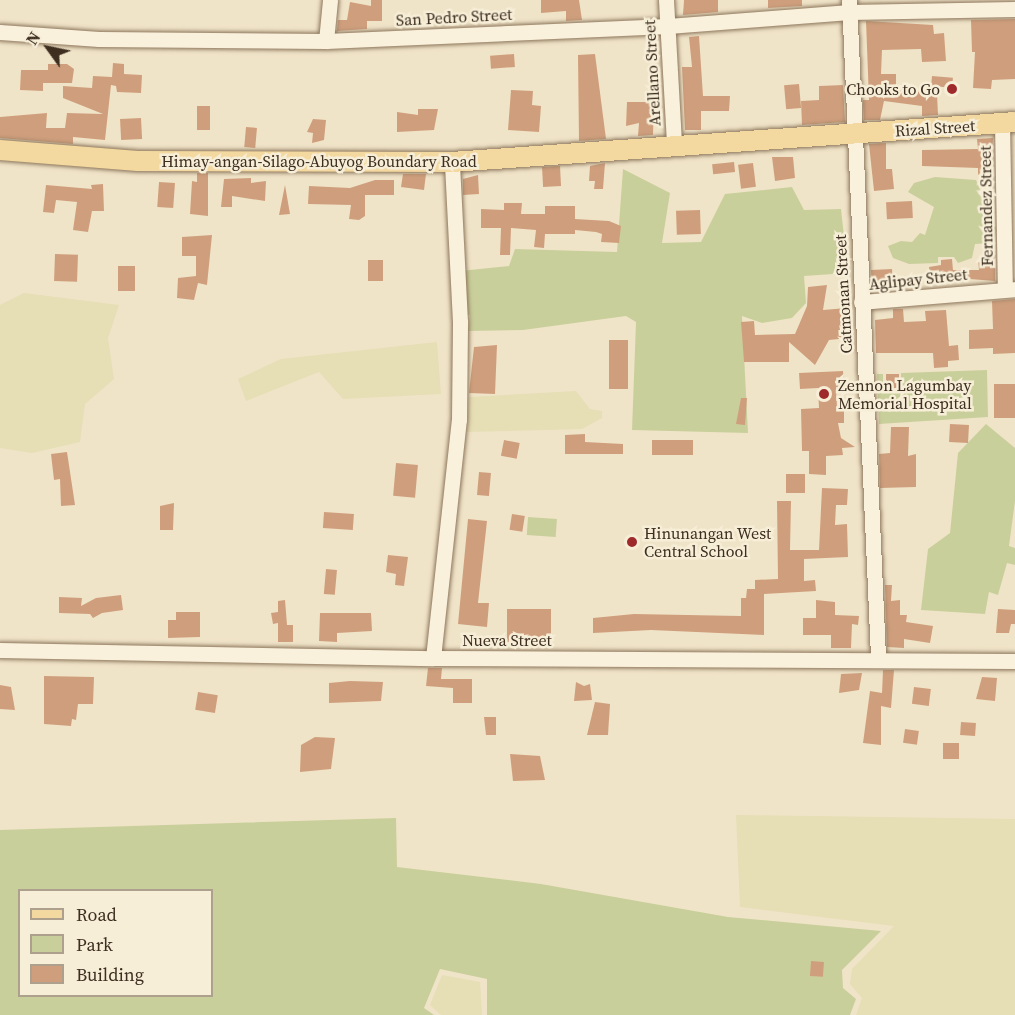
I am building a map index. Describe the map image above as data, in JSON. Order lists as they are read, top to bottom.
{
  "streets": {
    "main road": ["Rizal Street", "Himay-angan-Silago-Abuyog Boundary Road"],
    "street": [
      "San Pedro Street",
      "Arellano Street",
      "Fernandez Street",
      "Aglipay Street",
      "Catmonan Street",
      "Nueva Street"
    ]
  },
  "crossings": [
    ["San Pedro Street", "Arellano Street"],
    ["San Pedro Street", "Catmonan Street"],
    ["Arellano Street", "Himay-angan-Silago-Abuyog Boundary Road"],
    ["Rizal Street", "Himay-angan-Silago-Abuyog Boundary Road"],
    ["Rizal Street", "Fernandez Street"],
    ["Rizal Street", "Catmonan Street"],
    ["Himay-angan-Silago-Abuyog Boundary Road", "Catmonan Street"],
    ["Fernandez Street", "Aglipay Street"],
    ["Aglipay Street", "Catmonan Street"],
    ["Catmonan Street", "Nueva Street"]
  ],
  "places": ["Chooks to Go", "Zennon Lagumbay Memorial Hospital", "Hinunangan West Central School"],
  "legend": ["Road", "Park", "Building"],
  "north": "top left"
}
